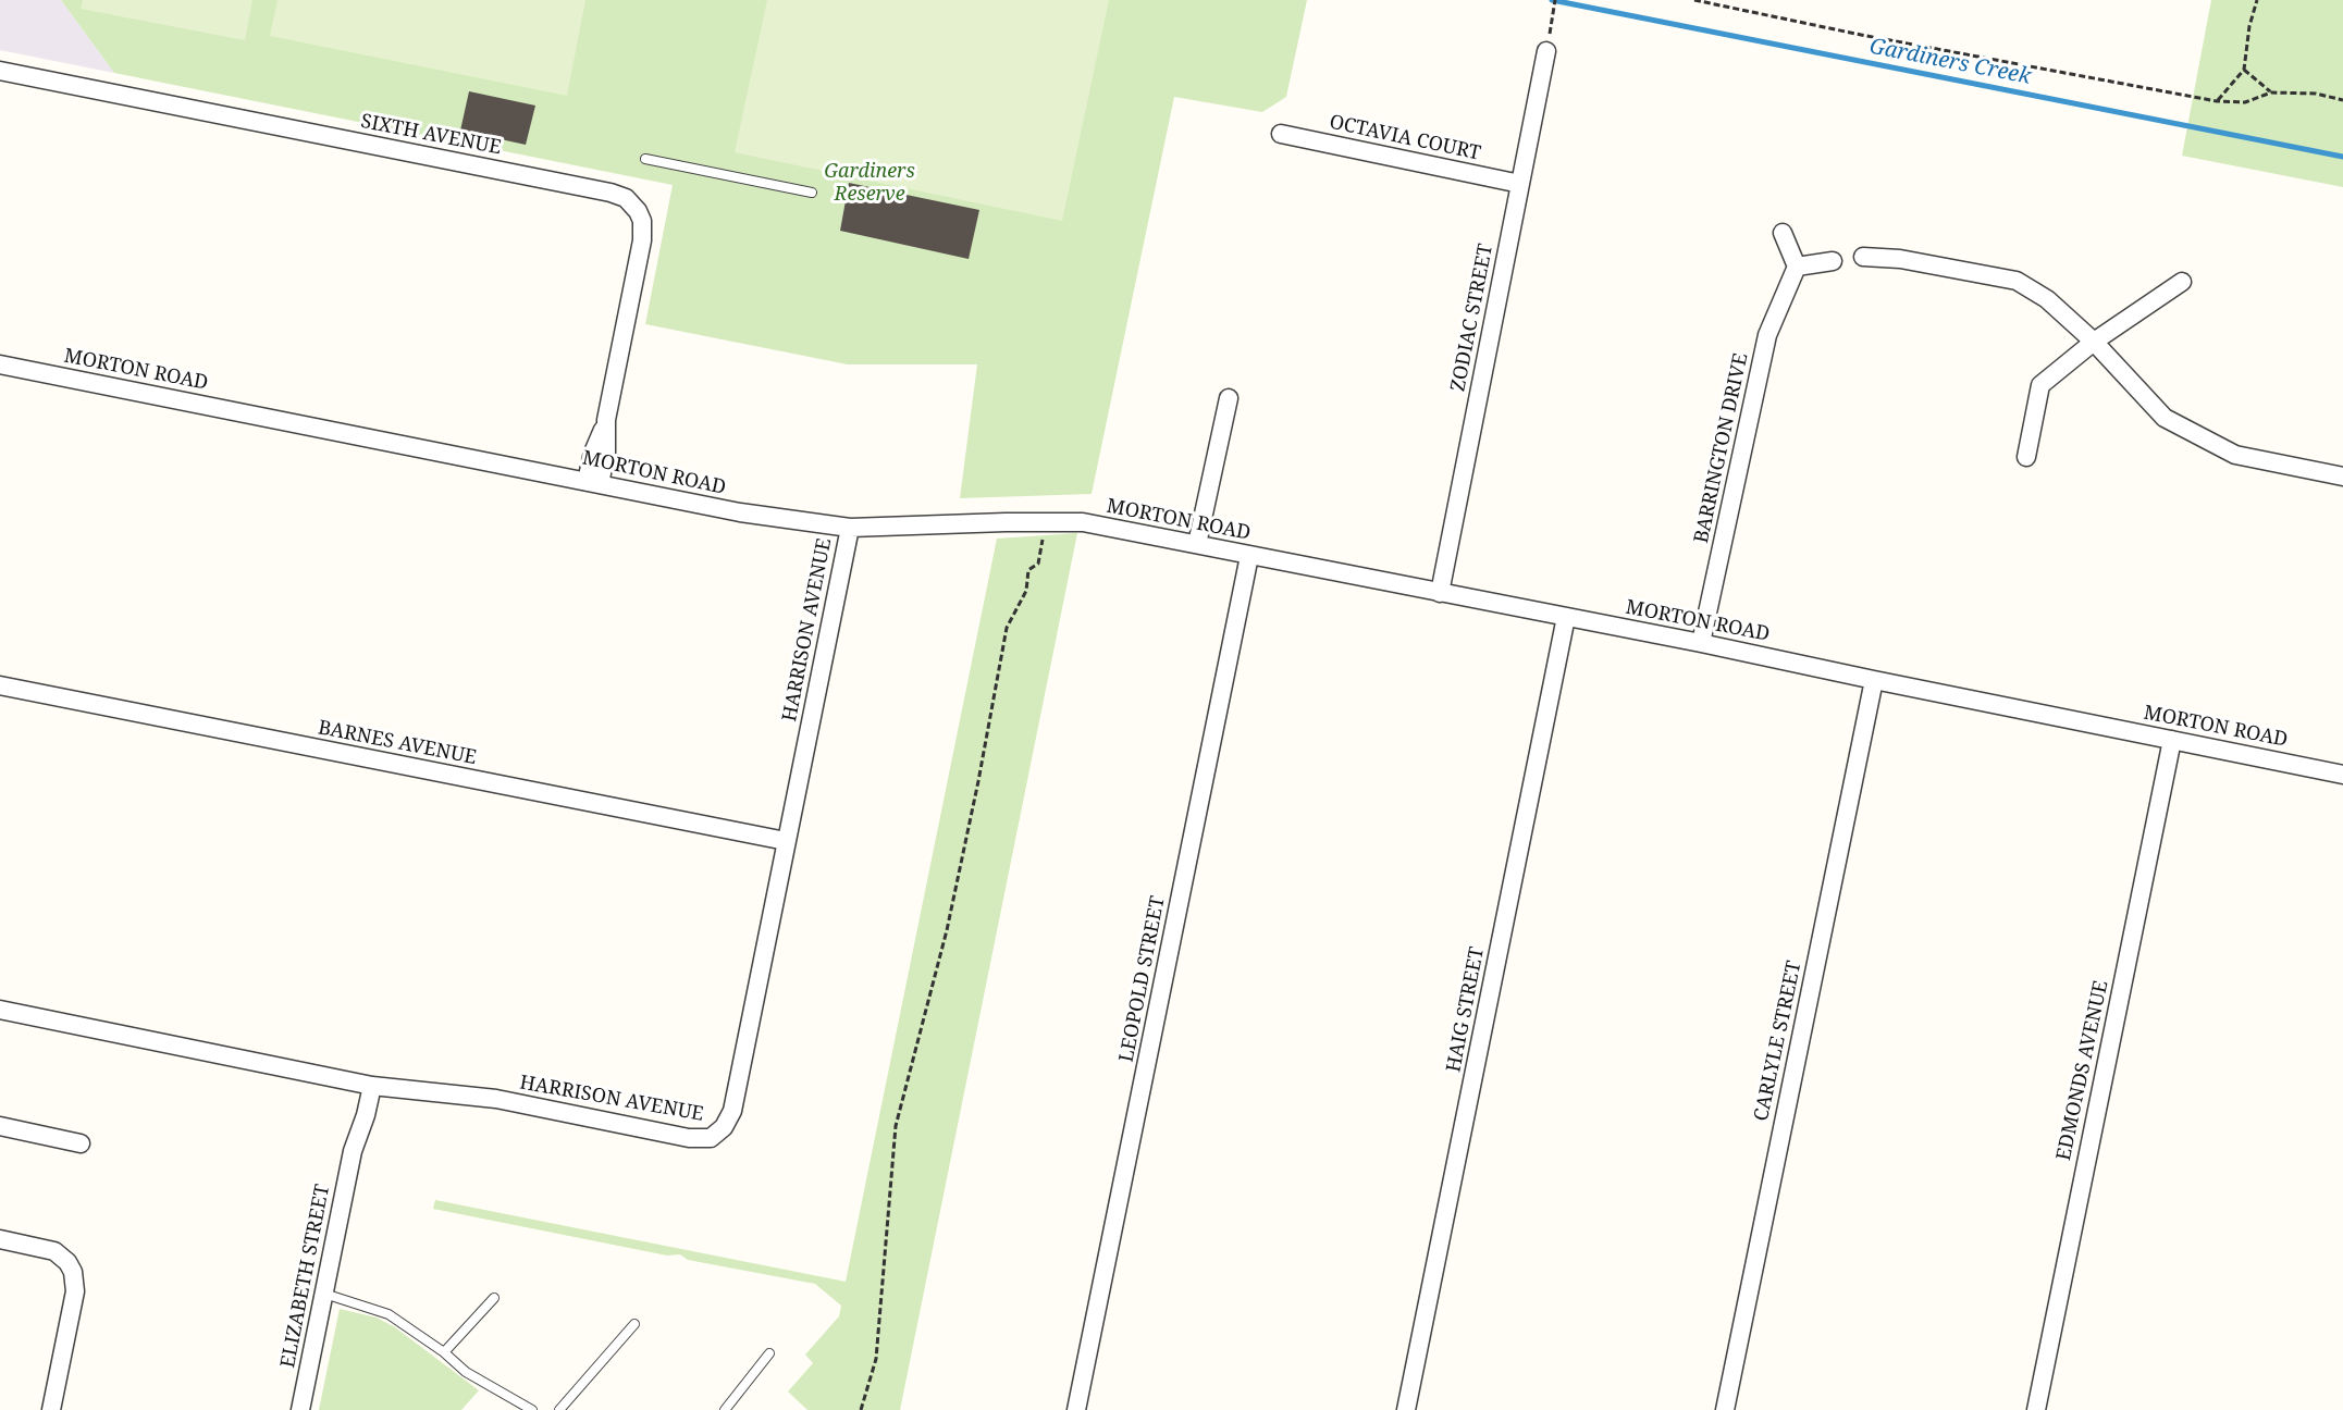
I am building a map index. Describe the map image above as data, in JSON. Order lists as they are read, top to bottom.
{
  "streets": {
    "street": [
      "SIXTH AVENUE",
      "OCTAVIA COURT",
      "ZODIAC STREET",
      "MORTON ROAD",
      "BARRINGTON DRIVE",
      "HARRISON AVENUE",
      "BARNES AVENUE",
      "LEOPOLD STREET",
      "HAIG STREET",
      "CARLYLE STREET",
      "EDMONDS AVENUE",
      "ELIZABETH STREET"
    ]
  },
  "crossings": [
    ["SIXTH AVENUE", "MORTON ROAD"],
    ["OCTAVIA COURT", "ZODIAC STREET"],
    ["ZODIAC STREET", "MORTON ROAD"],
    ["MORTON ROAD", "BARRINGTON DRIVE"],
    ["MORTON ROAD", "HARRISON AVENUE"],
    ["MORTON ROAD", "LEOPOLD STREET"],
    ["MORTON ROAD", "HAIG STREET"],
    ["MORTON ROAD", "CARLYLE STREET"],
    ["MORTON ROAD", "EDMONDS AVENUE"],
    ["HARRISON AVENUE", "BARNES AVENUE"],
    ["HARRISON AVENUE", "ELIZABETH STREET"]
  ],
  "water": ["Gardiners Creek"],
  "parks": ["Gardiners Reserve"]
}
